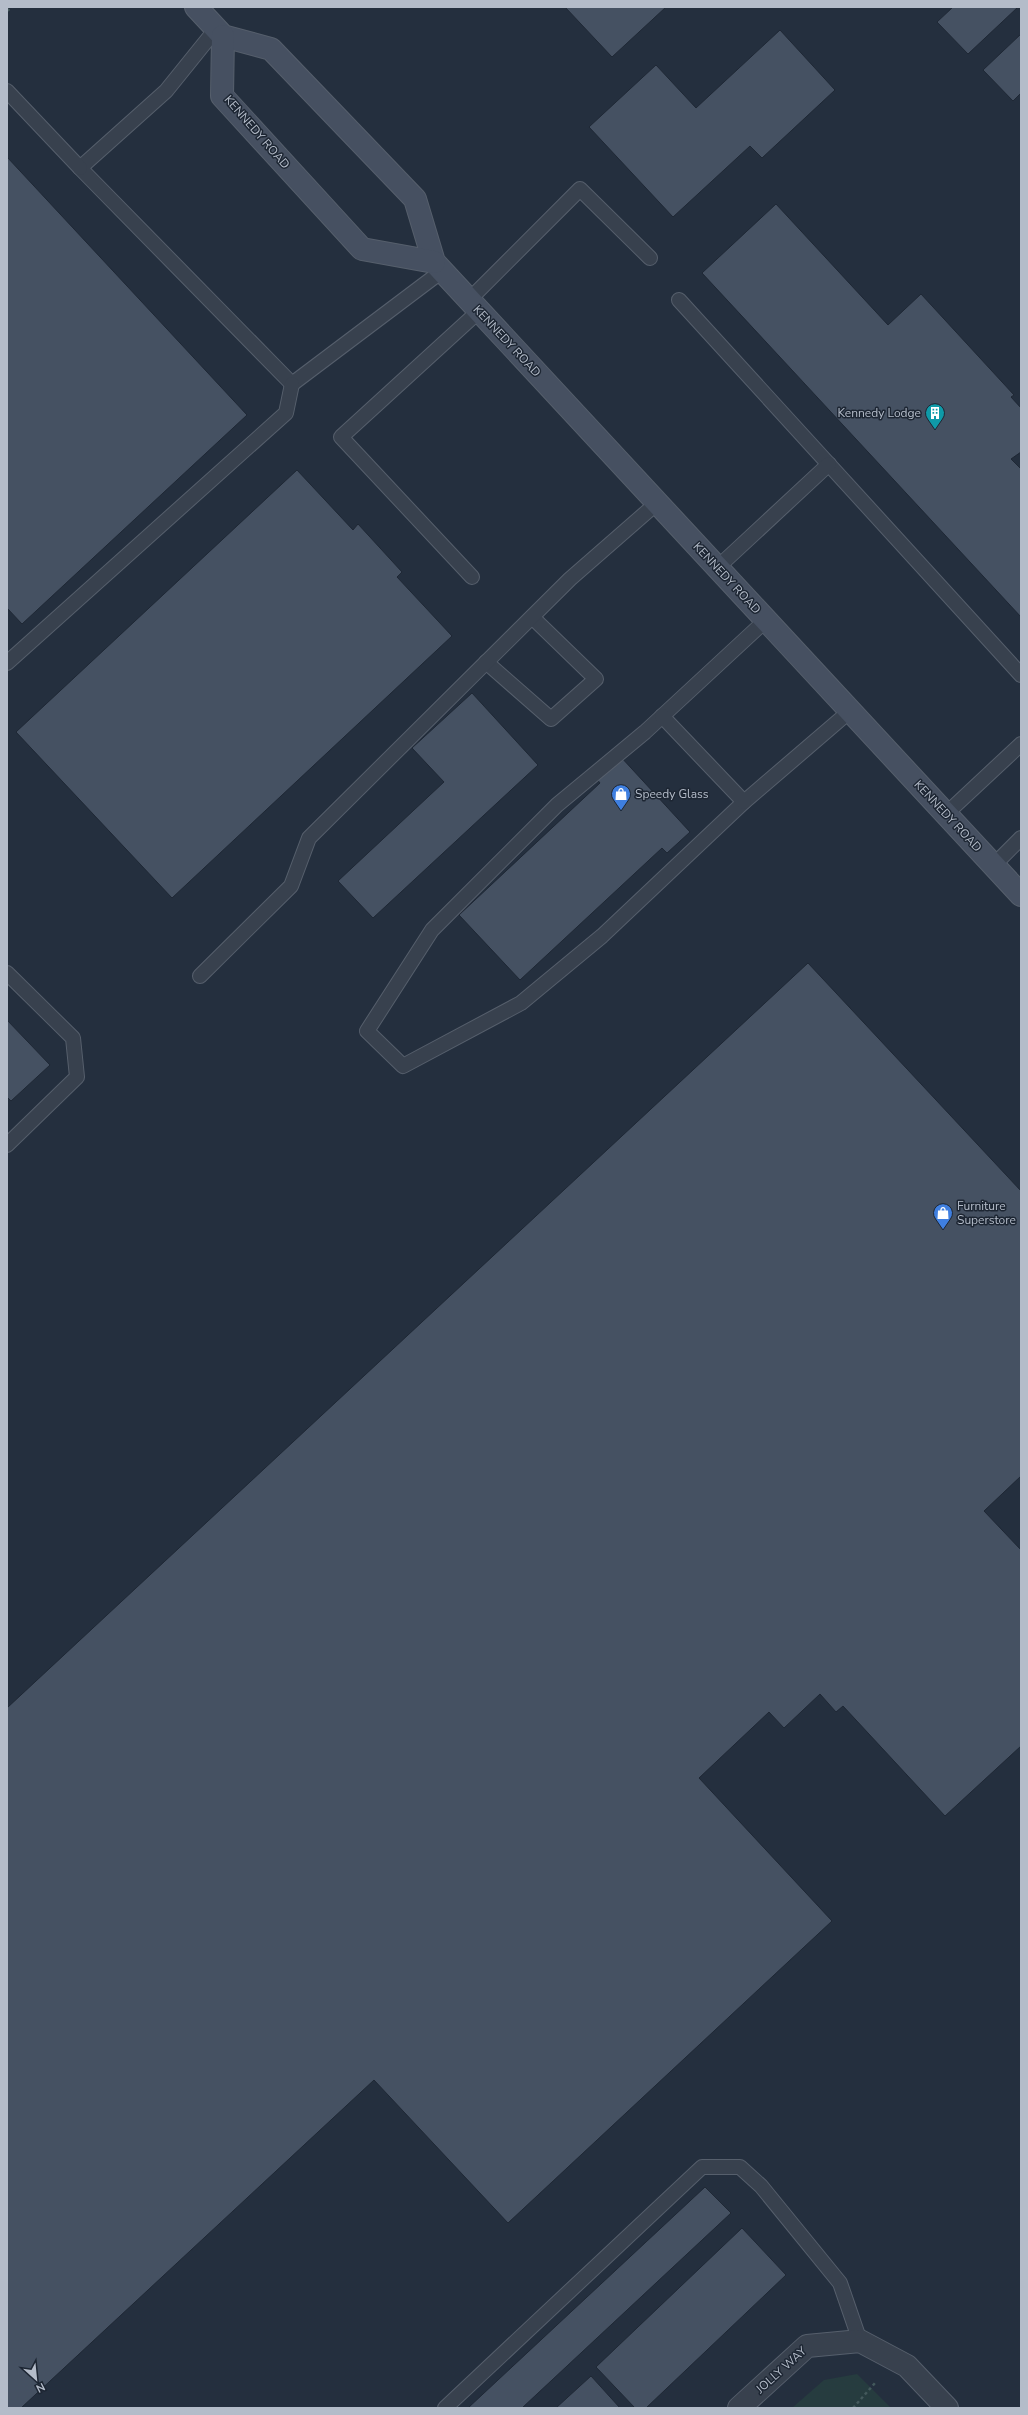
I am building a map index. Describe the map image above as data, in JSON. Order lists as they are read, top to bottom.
{
  "streets": {
    "main road": ["KENNEDY ROAD"],
    "street": ["JOLLY WAY"]
  },
  "places": {
    "building": ["Kennedy Lodge"],
    "shop": ["Speedy Glass", "Furniture Superstore"]
  },
  "north": "bottom right"
}
